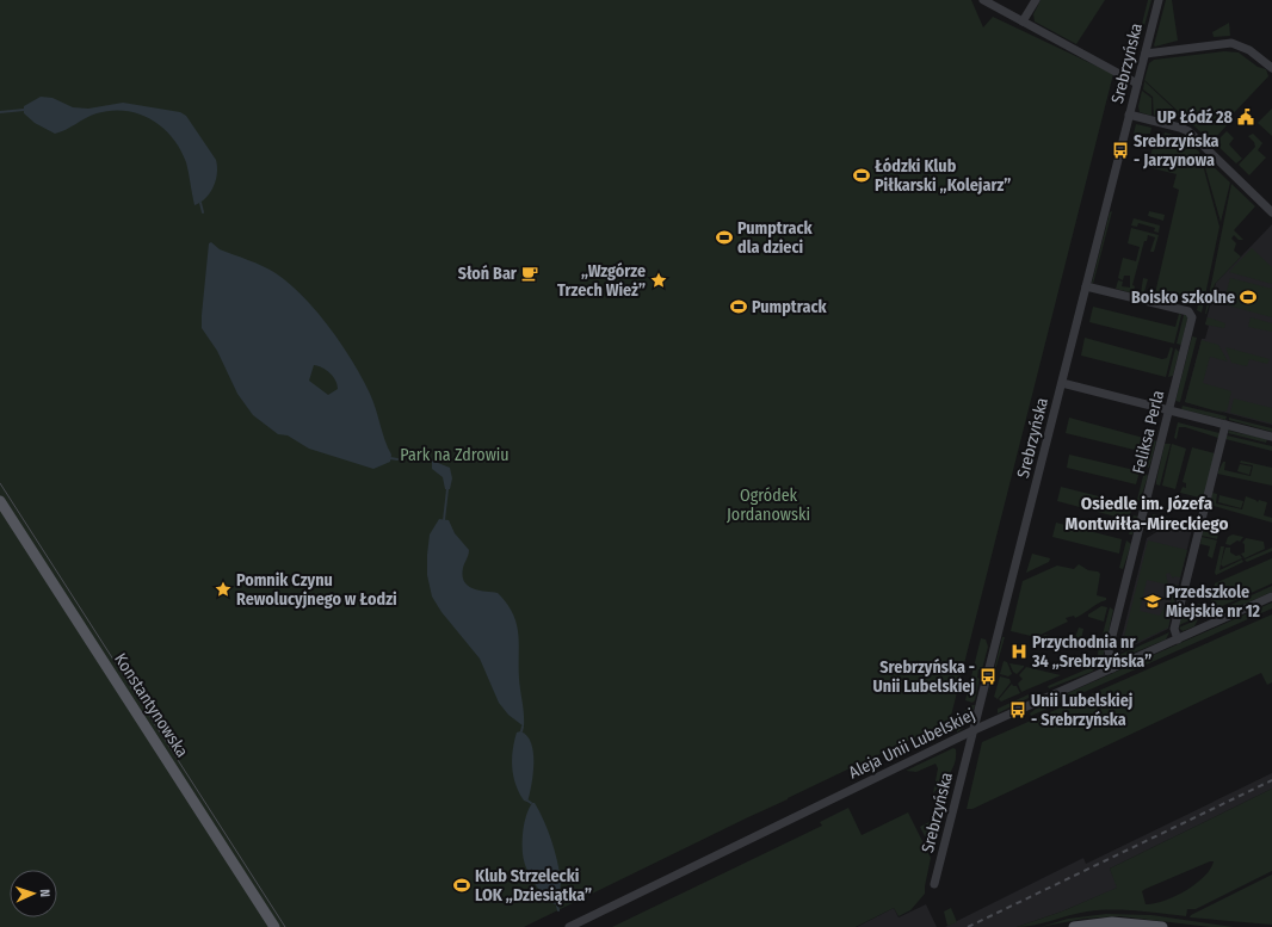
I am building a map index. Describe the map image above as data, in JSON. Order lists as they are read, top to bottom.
{
  "streets": {
    "main road": ["Konstantynowska"],
    "street": ["Srebrzyńska", "Feliksa Perla", "Aleja Unii Lubelskiej"]
  },
  "crossings": [
    ["Srebrzyńska", "Feliksa Perla"],
    ["Srebrzyńska", "Aleja Unii Lubelskiej"],
    ["Feliksa Perla", "Aleja Unii Lubelskiej"]
  ],
  "districts": ["Osiedle im. Józefa Montwiłła-Mireckiego"],
  "parks": ["Park na Zdrowiu", "Ogródek Jordanowski"],
  "places": {
    "public building": ["UP Łódź 28"],
    "bus stop": ["Srebrzyńska - Jarzynowa", "Srebrzyńska - Unii Lubelskiej", "Unii Lubelskiej - Srebrzyńska"],
    "sports": [
      "Łódzki Klub Piłkarski „Kolejarz”",
      "Pumptrack dla dzieci",
      "Boisko szkolne",
      "Pumptrack",
      "Klub Strzelecki LOK „Dziesiątka”"
    ],
    "cafe": ["Słoń Bar"],
    "place": ["„Wzgórze Trzech Wież”", "Pomnik Czynu Rewolucyjnego w Łodzi"],
    "school or university": ["Przedszkole Miejskie nr 12"],
    "hospital": ["Przychodnia nr 34 „Srebrzyńska”"]
  },
  "north": "right"
}
